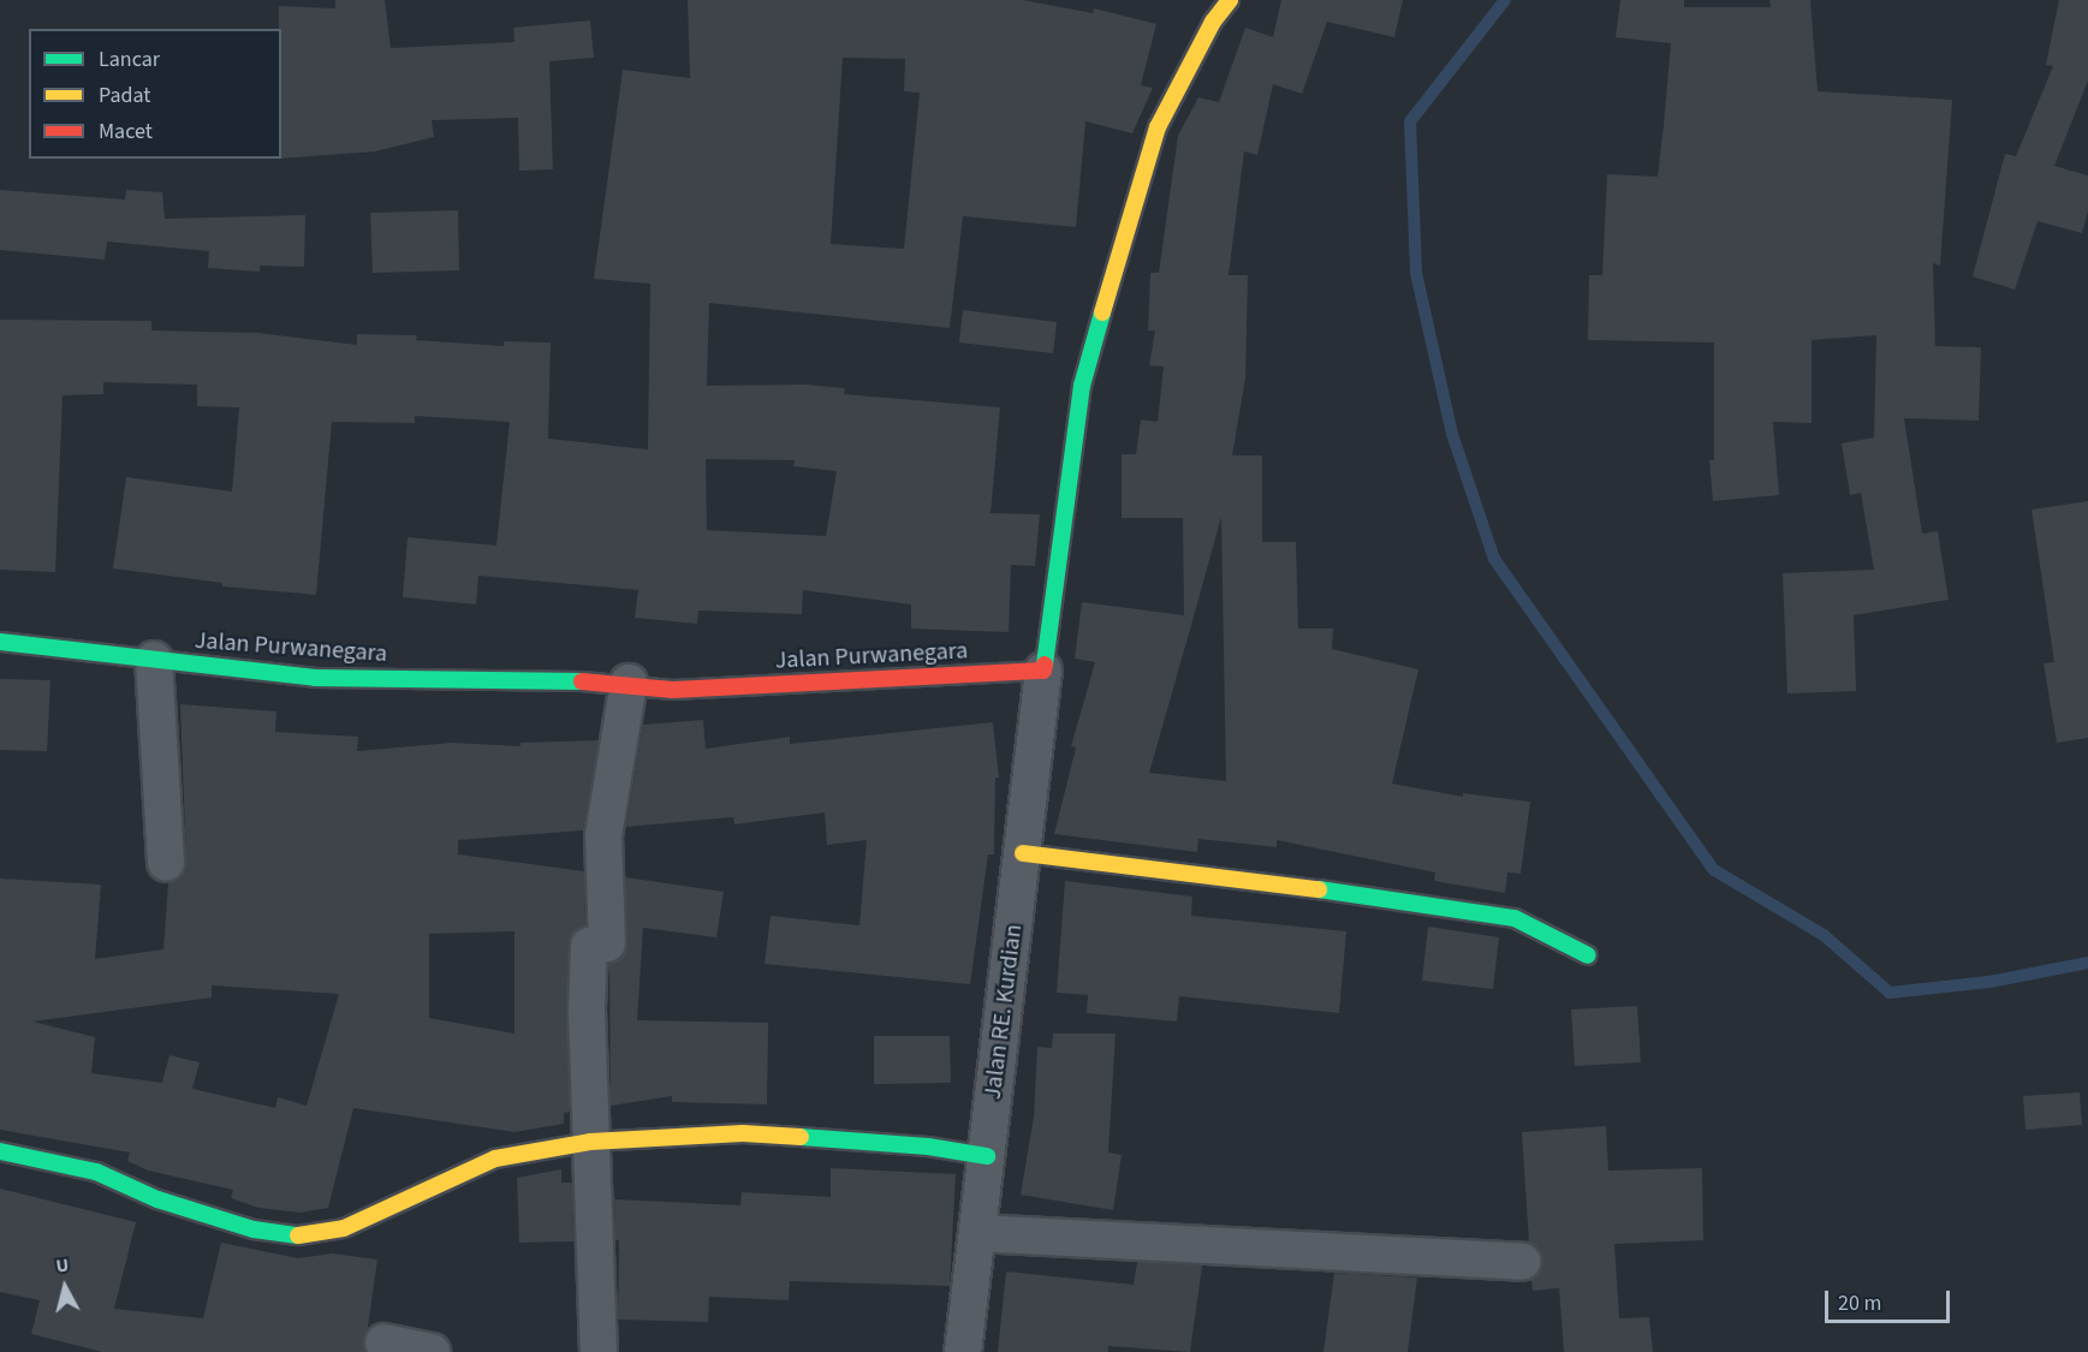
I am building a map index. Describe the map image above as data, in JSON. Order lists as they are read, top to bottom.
{
  "streets": {
    "street": ["Jalan Purwanegara", "Jalan RE. Kurdian"]
  },
  "crossings": [
    ["Jalan Purwanegara", "Jalan RE. Kurdian"]
  ],
  "legend": ["Lancar", "Padat", "Macet"],
  "scale_bar": "20 m",
  "north": "top"
}
